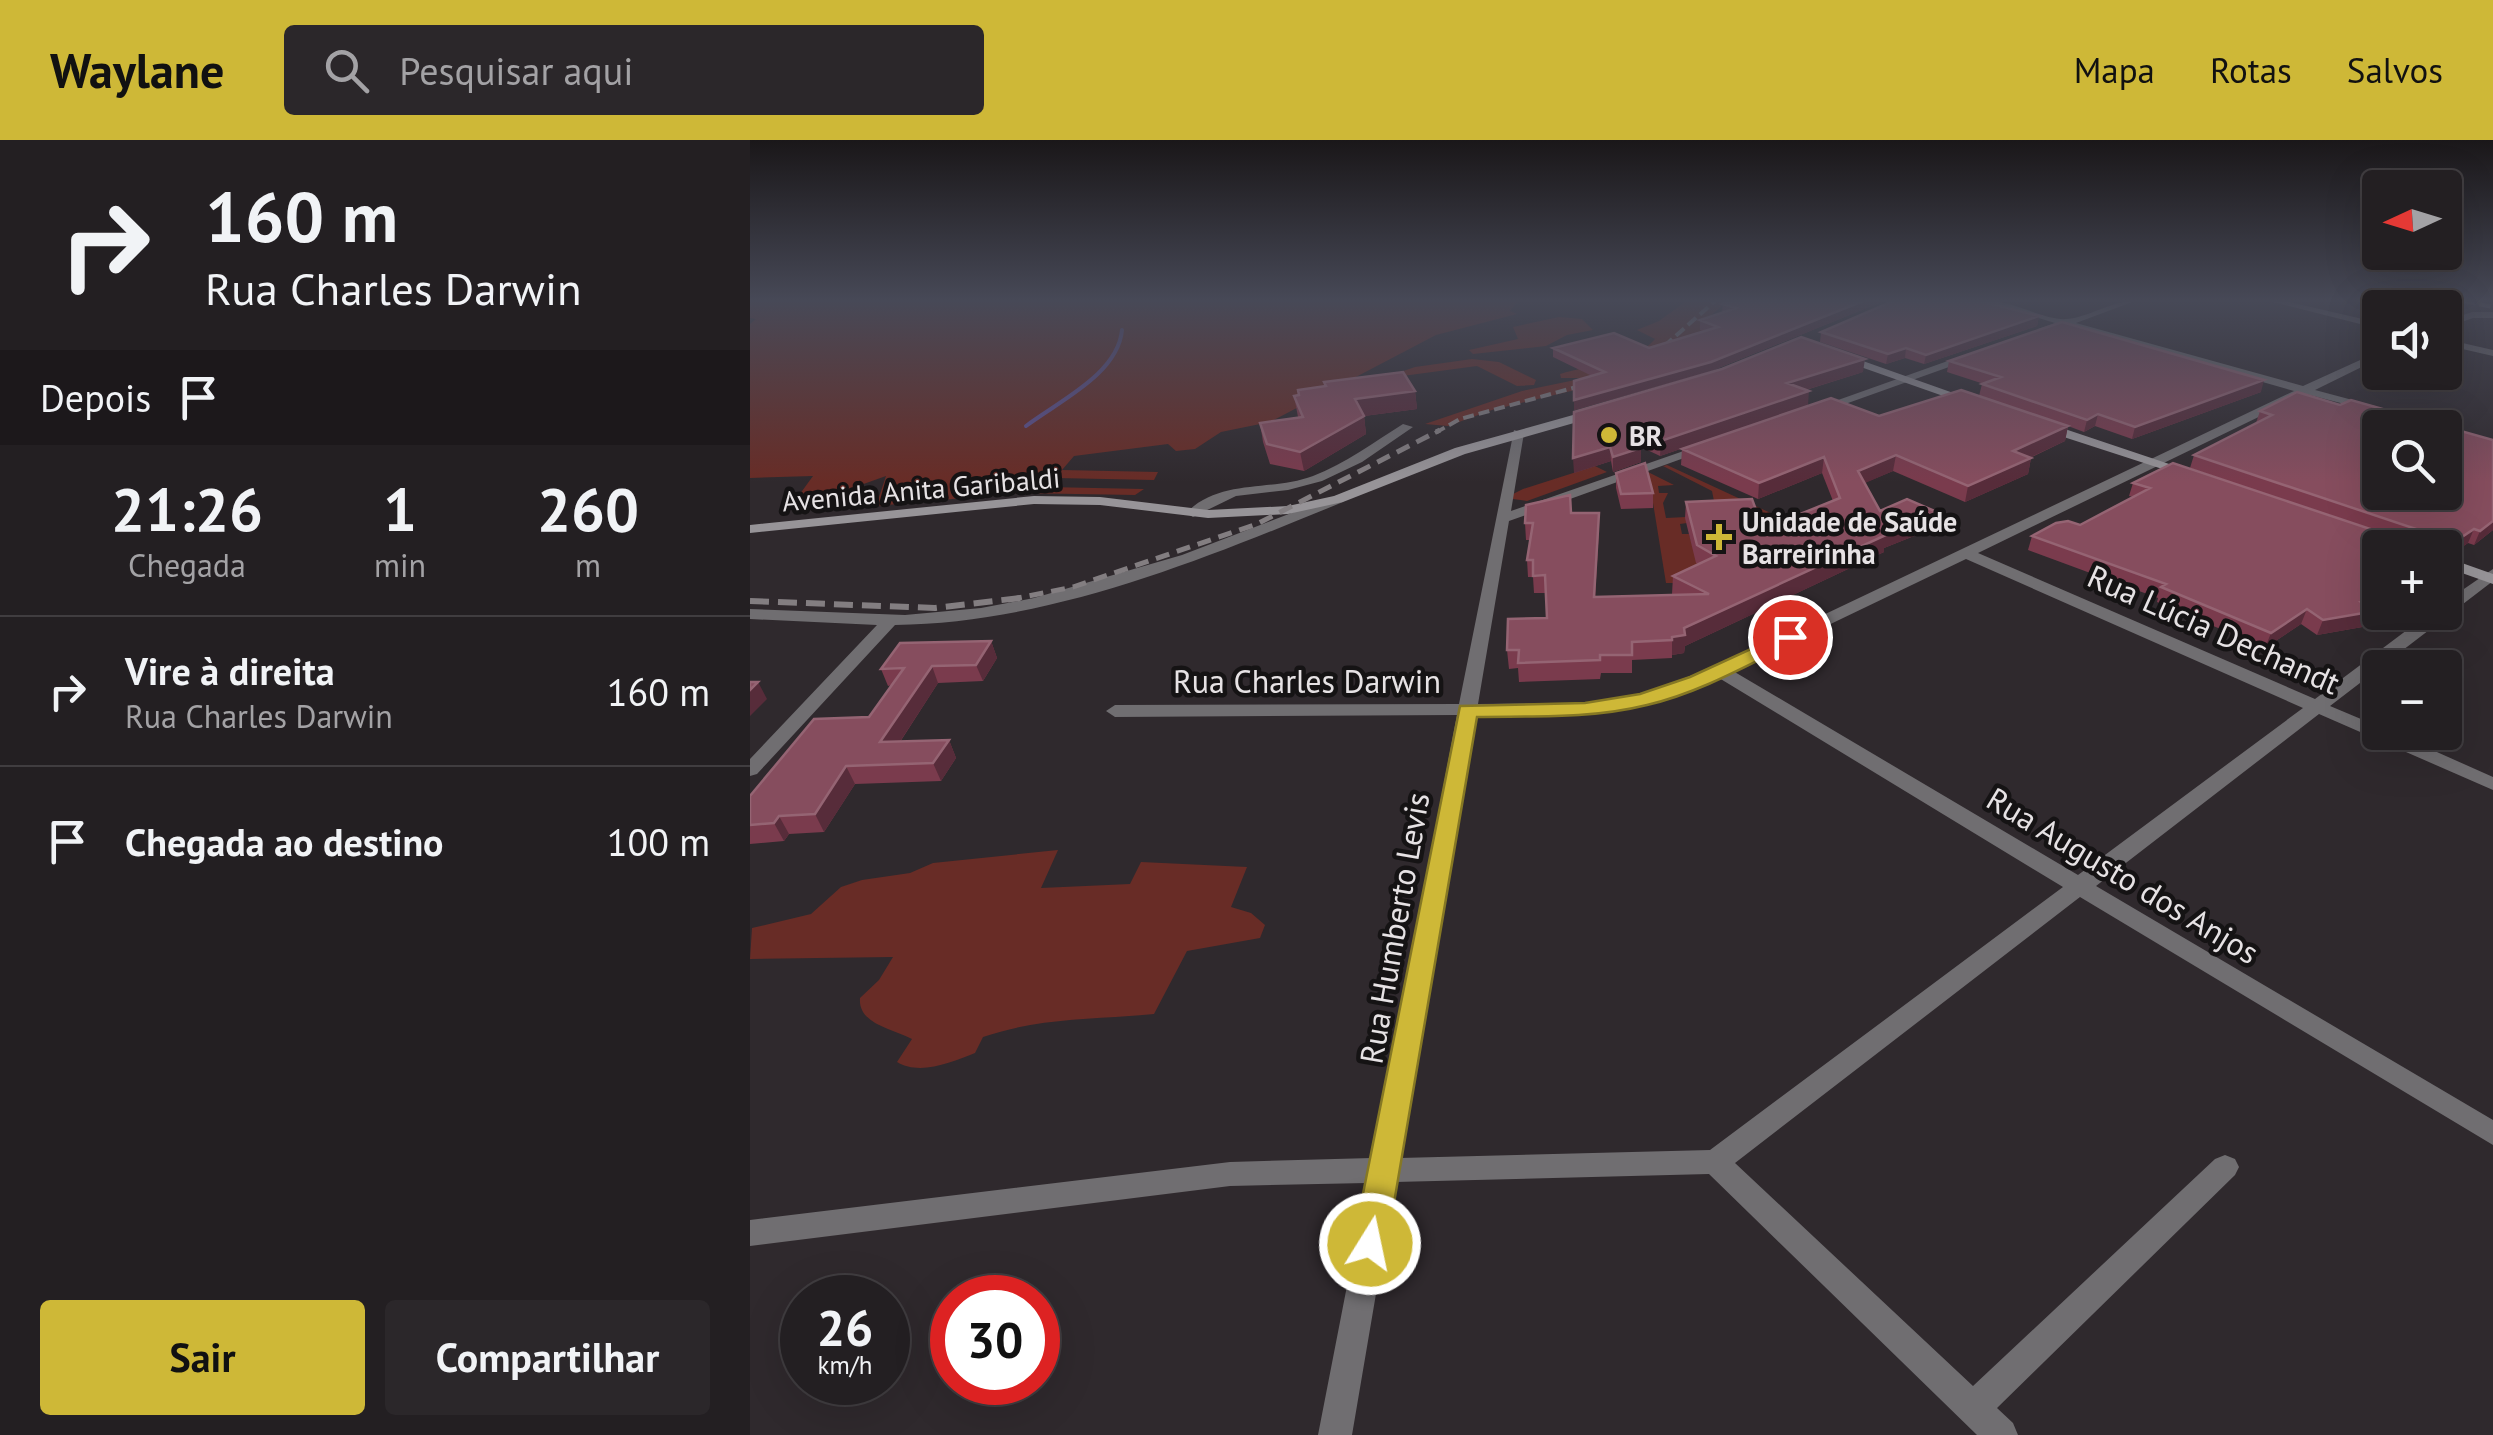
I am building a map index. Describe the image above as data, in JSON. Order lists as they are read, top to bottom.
{
  "streets": {
    "main road": ["Avenida Anita Garibaldi"],
    "street": [
      "Rua Lúcia Dechandt",
      "Rua Charles Darwin",
      "Rua Augusto dos Anjos",
      "Rua Humberto Levis"
    ]
  },
  "crossings": [
    ["Avenida Anita Garibaldi", "Rua Humberto Levis"],
    ["Rua Lúcia Dechandt", "Rua Charles Darwin"],
    ["Rua Charles Darwin", "Rua Augusto dos Anjos"],
    ["Rua Charles Darwin", "Rua Humberto Levis"]
  ],
  "places": {
    "other": ["BR"],
    "health": ["Unidade de Saúde Barreirinha"]
  },
  "north": "left",
  "page": {
    "header": "Waylane",
    "search": "Pesquisar aqui",
    "nav": ["Mapa", "Rotas", "Salvos"],
    "turn": ["160 m", "Rua Charles Darwin"],
    "map_buttons": ["+", "−"],
    "then": "Depois",
    "eta": [
      "21:26",
      "Chegada",
      "1",
      "min",
      "260",
      "m"
    ],
    "list": [
      {
        "name": "Vire à direita",
        "note": "Rua Charles Darwin",
        "value": "160 m"
      },
      {
        "name": "Chegada ao destino",
        "value": "100 m"
      }
    ],
    "speed": "26 km/h",
    "limit": "30",
    "buttons": ["Sair", "Compartilhar"]
  }
}
